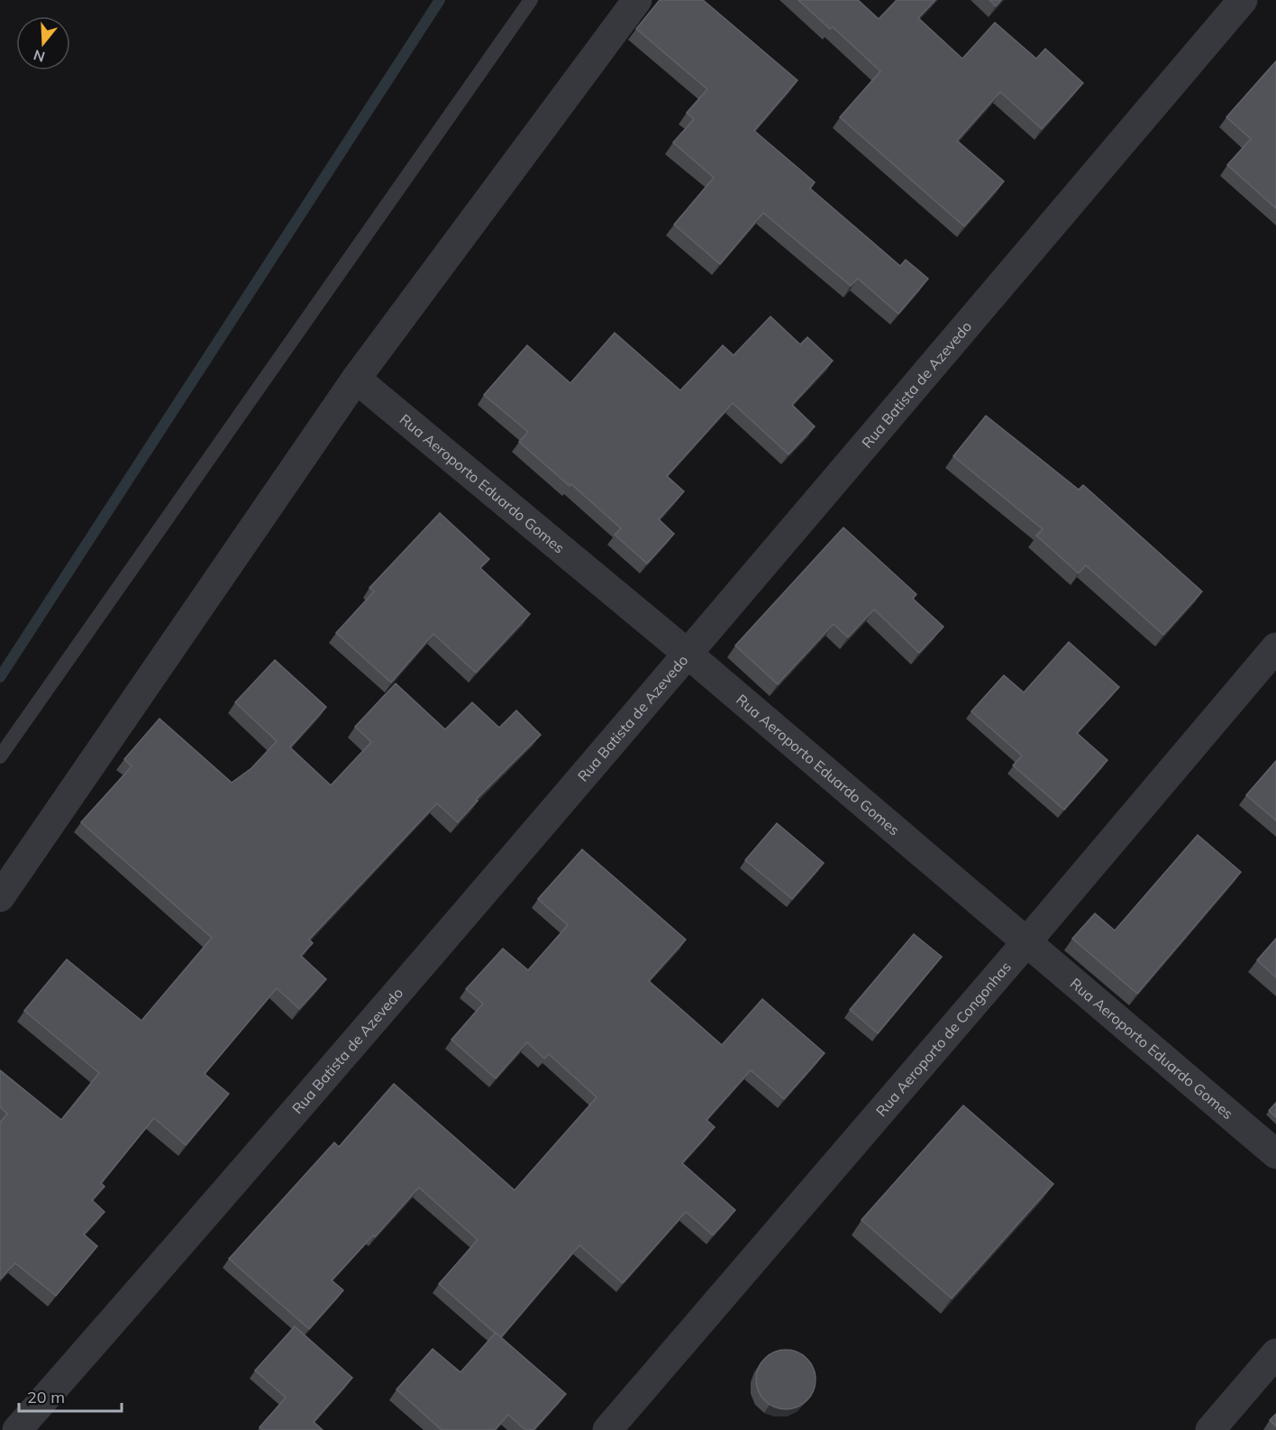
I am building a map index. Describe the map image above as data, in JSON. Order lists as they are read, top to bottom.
{
  "streets": {
    "street": ["Rua Batista de Azevedo", "Rua Aeroporto Eduardo Gomes", "Rua Aeroporto de Congonhas"]
  },
  "crossings": [
    ["Rua Batista de Azevedo", "Rua Aeroporto Eduardo Gomes"],
    ["Rua Aeroporto Eduardo Gomes", "Rua Aeroporto de Congonhas"]
  ],
  "scale_bar": "20 m",
  "north": "bottom"
}
